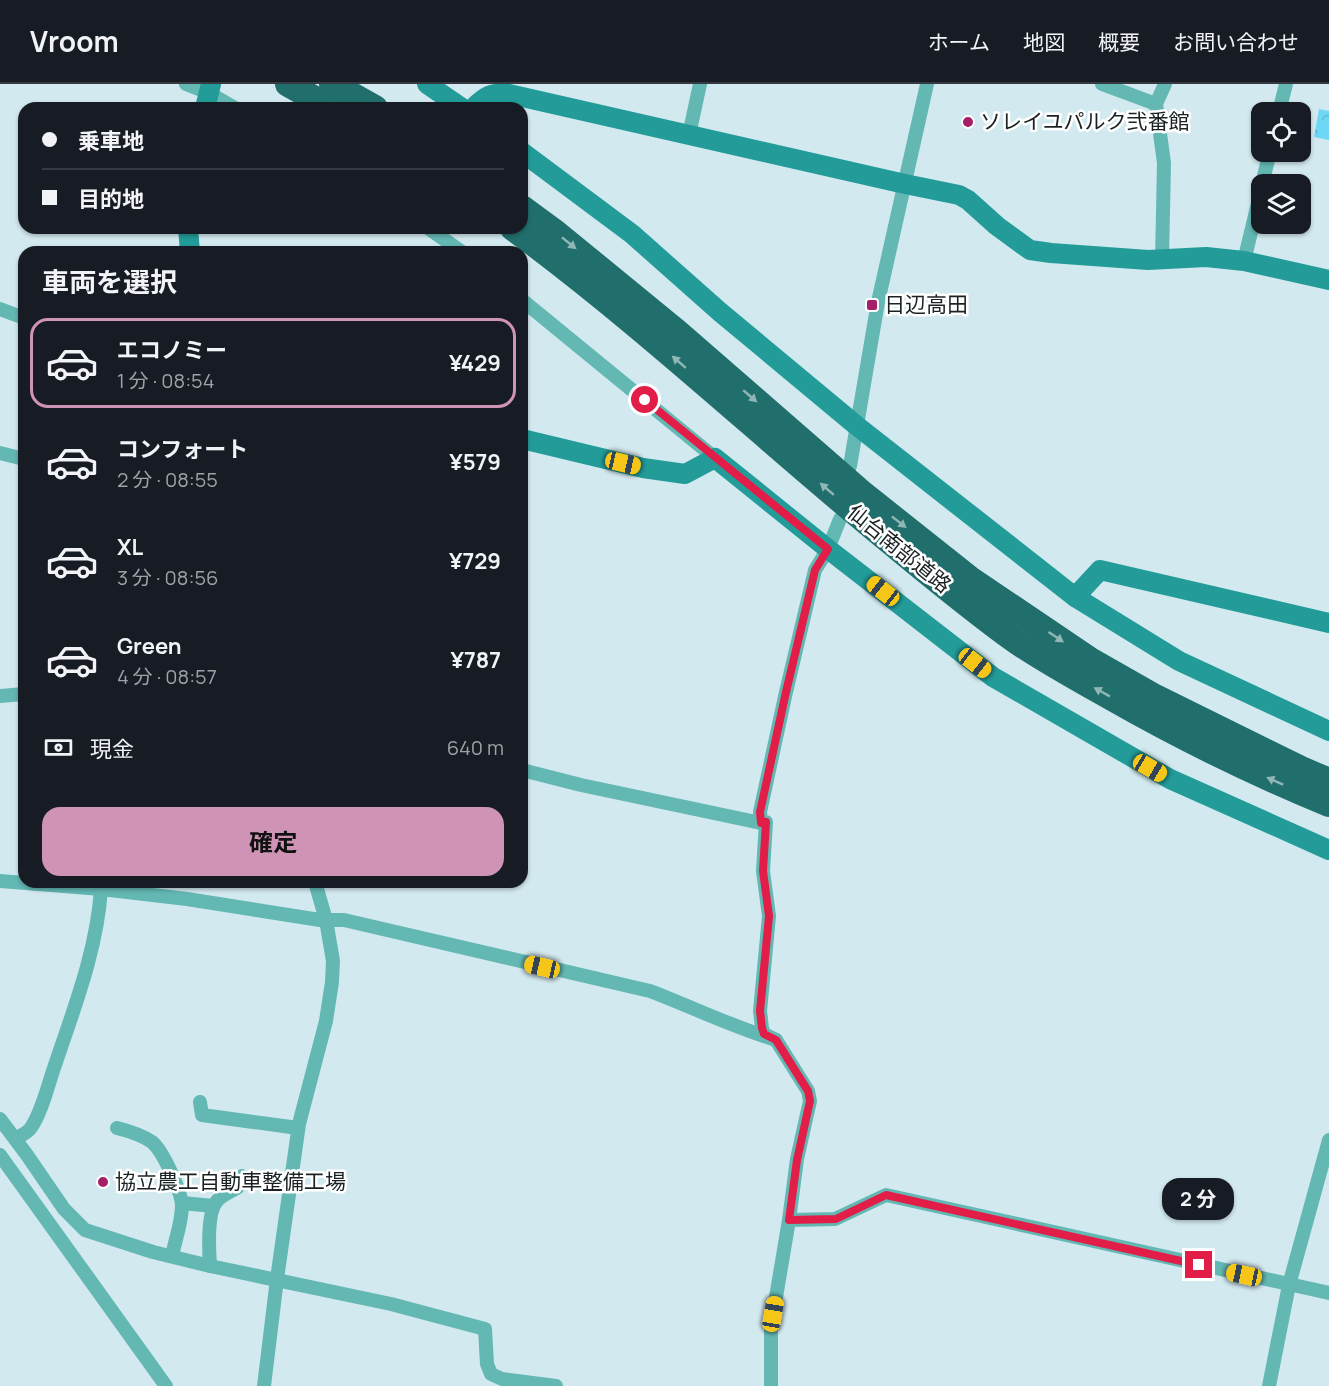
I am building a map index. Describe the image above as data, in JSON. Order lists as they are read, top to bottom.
{
  "streets": {
    "highway": ["仙台南部道路"]
  },
  "places": {
    "other": ["ソレイユパルク弐番館", "協立農工自動車整備工場"],
    "transit": ["日辺高田"]
  },
  "page": {
    "header": "Vroom",
    "nav": [
      "ホーム",
      "地図",
      "概要",
      "お問い合わせ"
    ],
    "banner": ["乗車地", "目的地"],
    "heading": "車両を選択",
    "list": [
      {
        "name": "エコノミー",
        "note": "1 分 · 08:54",
        "value": "¥429"
      },
      {
        "name": "コンフォート",
        "note": "2 分 · 08:55",
        "value": "¥579"
      },
      {
        "name": "XL",
        "note": "3 分 · 08:56",
        "value": "¥729"
      },
      {
        "name": "Green",
        "note": "4 分 · 08:57",
        "value": "¥787"
      }
    ],
    "pay": ["現金", "640 m"],
    "buttons": "確定",
    "bubble": "2 分"
  }
}
